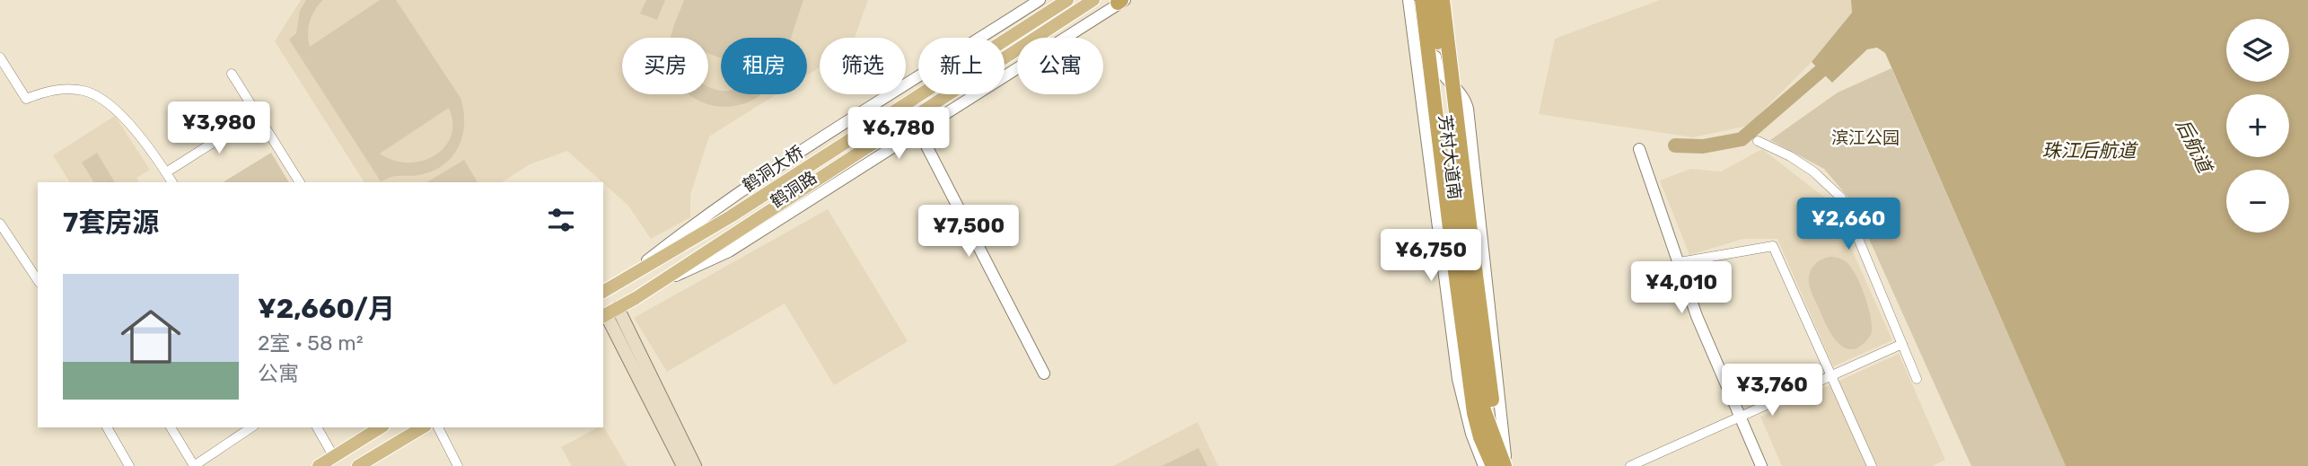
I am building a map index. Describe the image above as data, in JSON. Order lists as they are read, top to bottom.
{
  "streets": {
    "highway": ["芳村大道南"],
    "main road": ["鹤洞大桥", "鹤洞路"]
  },
  "crossings": [
    ["鹤洞大桥", "鹤洞路"]
  ],
  "water": ["后航道", "珠江后航道"],
  "parks": ["滨江公园"],
  "page": {
    "map_buttons": ["+", "−"],
    "chip": [
      "买房",
      "租房",
      "筛选",
      "新上",
      "公寓"
    ],
    "price": [
      "¥3,980",
      "¥6,780",
      "¥2,660",
      "¥7,500",
      "¥6,750",
      "¥4,010",
      "¥3,760"
    ],
    "heading": "7套房源",
    "list": [
      {
        "name": "¥2,660/月",
        "note": "2室 · 58 m² · 公寓"
      }
    ]
  }
}
